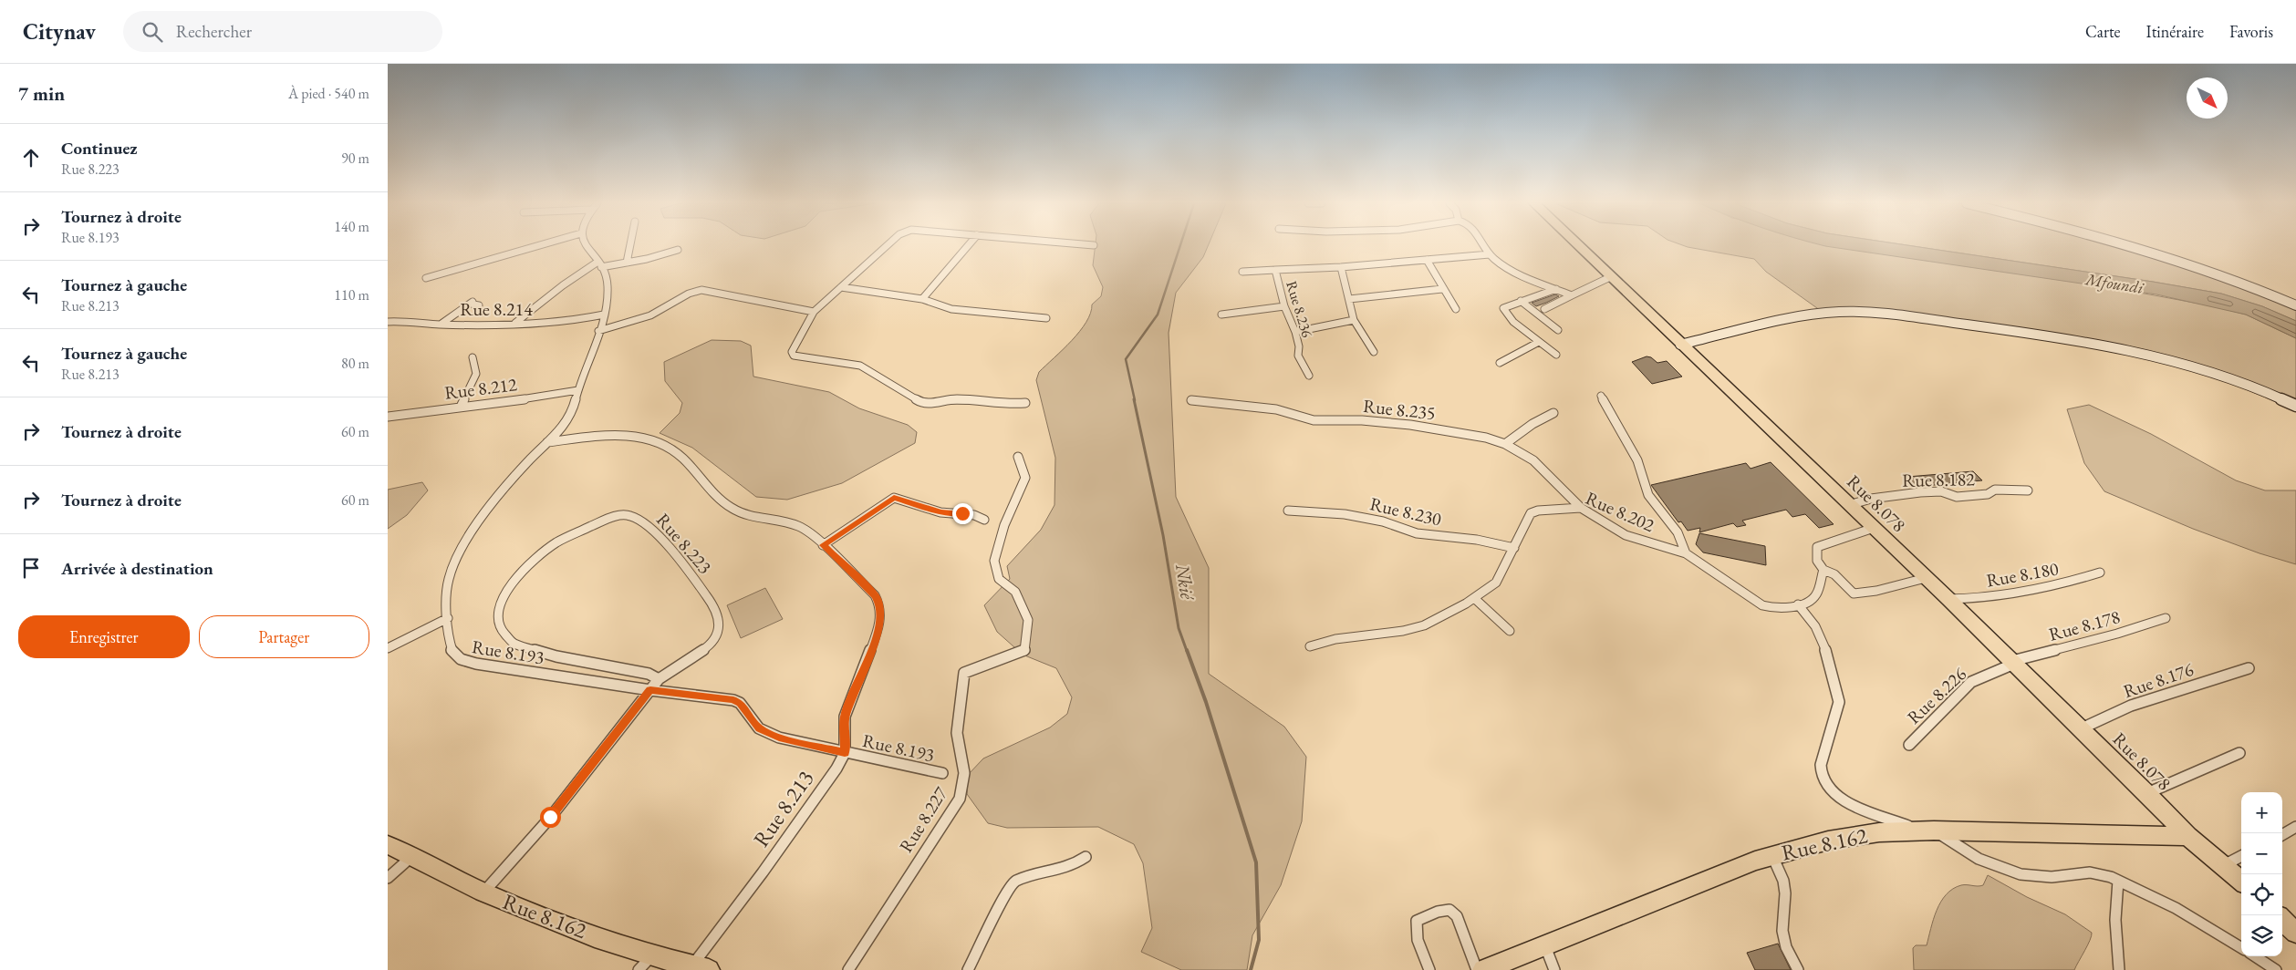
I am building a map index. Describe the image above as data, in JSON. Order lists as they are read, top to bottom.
{
  "streets": {
    "highway": ["Rue 8.078", "Rue 8.162"],
    "street": [
      "Rue 8.214",
      "Rue 8.236",
      "Rue 8.212",
      "Rue 8.235",
      "Rue 8.182",
      "Rue 8.230",
      "Rue 8.202",
      "Rue 8.223",
      "Rue 8.180",
      "Rue 8.178",
      "Rue 8.193",
      "Rue 8.176",
      "Rue 8.226",
      "Rue 8.213",
      "Rue 8.227"
    ]
  },
  "crossings": [
    ["Rue 8.214", "Rue 8.193"],
    ["Rue 8.212", "Rue 8.193"],
    ["Rue 8.235", "Rue 8.202"],
    ["Rue 8.182", "Rue 8.078"],
    ["Rue 8.078", "Rue 8.180"],
    ["Rue 8.078", "Rue 8.178"],
    ["Rue 8.078", "Rue 8.176"],
    ["Rue 8.078", "Rue 8.226"],
    ["Rue 8.078", "Rue 8.162"],
    ["Rue 8.230", "Rue 8.202"],
    ["Rue 8.223", "Rue 8.193"],
    ["Rue 8.223", "Rue 8.162"],
    ["Rue 8.178", "Rue 8.226"],
    ["Rue 8.193", "Rue 8.213"],
    ["Rue 8.213", "Rue 8.162"]
  ],
  "water": ["Mfoundi", "Nkié"],
  "north": "bottom right",
  "page": {
    "header": "Citynav",
    "search": "Rechercher",
    "nav": ["Carte", "Itinéraire", "Favoris"],
    "heading": ["7 min", "À pied · 540 m"],
    "list": [
      ["Continuez", "Rue 8.223", "90 m"],
      ["Tournez à droite", "Rue 8.193", "140 m"],
      ["Tournez à gauche", "Rue 8.213", "110 m"],
      ["Tournez à gauche", "Rue 8.213", "80 m"],
      ["Tournez à droite", "60 m"],
      ["Tournez à droite", "60 m"],
      "Arrivée à destination"
    ],
    "buttons": ["Enregistrer", "Partager"],
    "map_buttons": ["+", "−"]
  }
}
